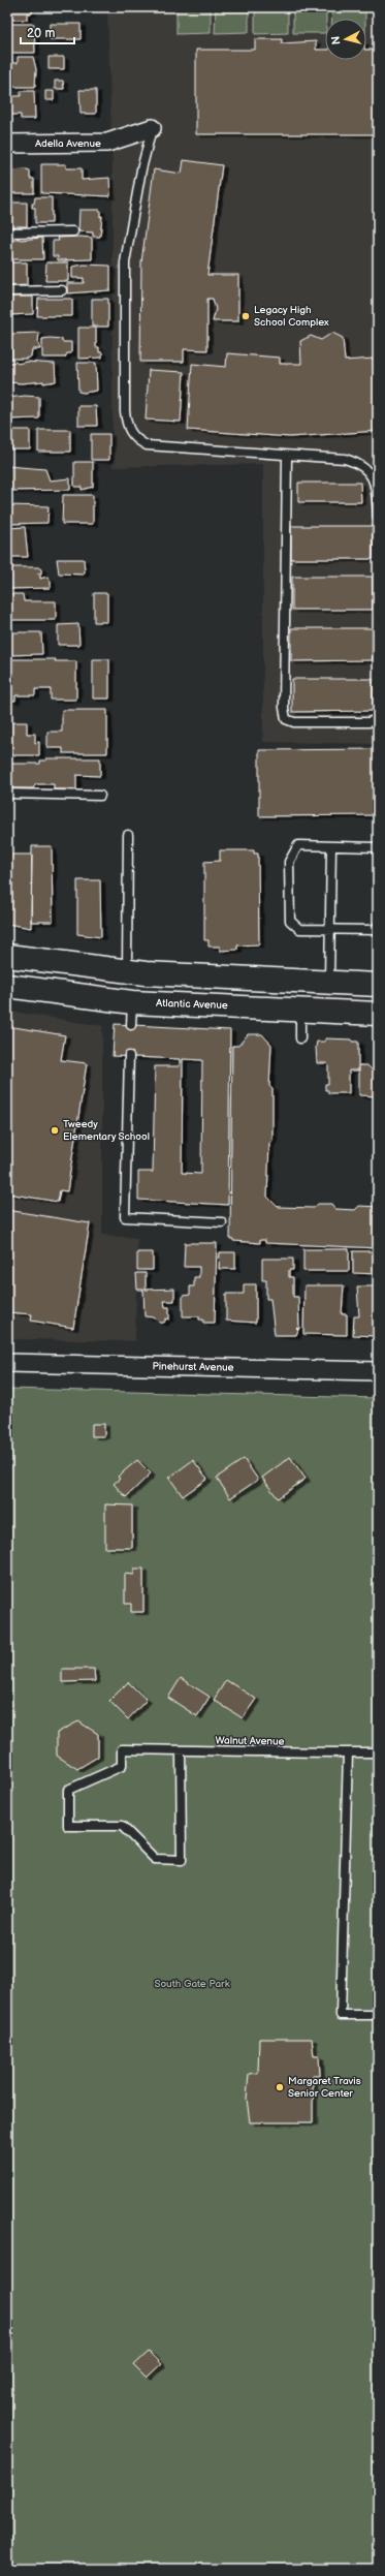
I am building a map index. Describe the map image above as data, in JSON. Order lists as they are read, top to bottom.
{
  "streets": {
    "main road": ["Atlantic Avenue"],
    "street": ["Adella Avenue", "Pinehurst Avenue"],
    "lane": ["Walnut Avenue"]
  },
  "parks": ["South Gate Park"],
  "places": ["Legacy High School Complex", "Tweedy Elementary School", "Margaret Travis Senior Center"],
  "scale_bar": "20 m",
  "north": "left"
}
